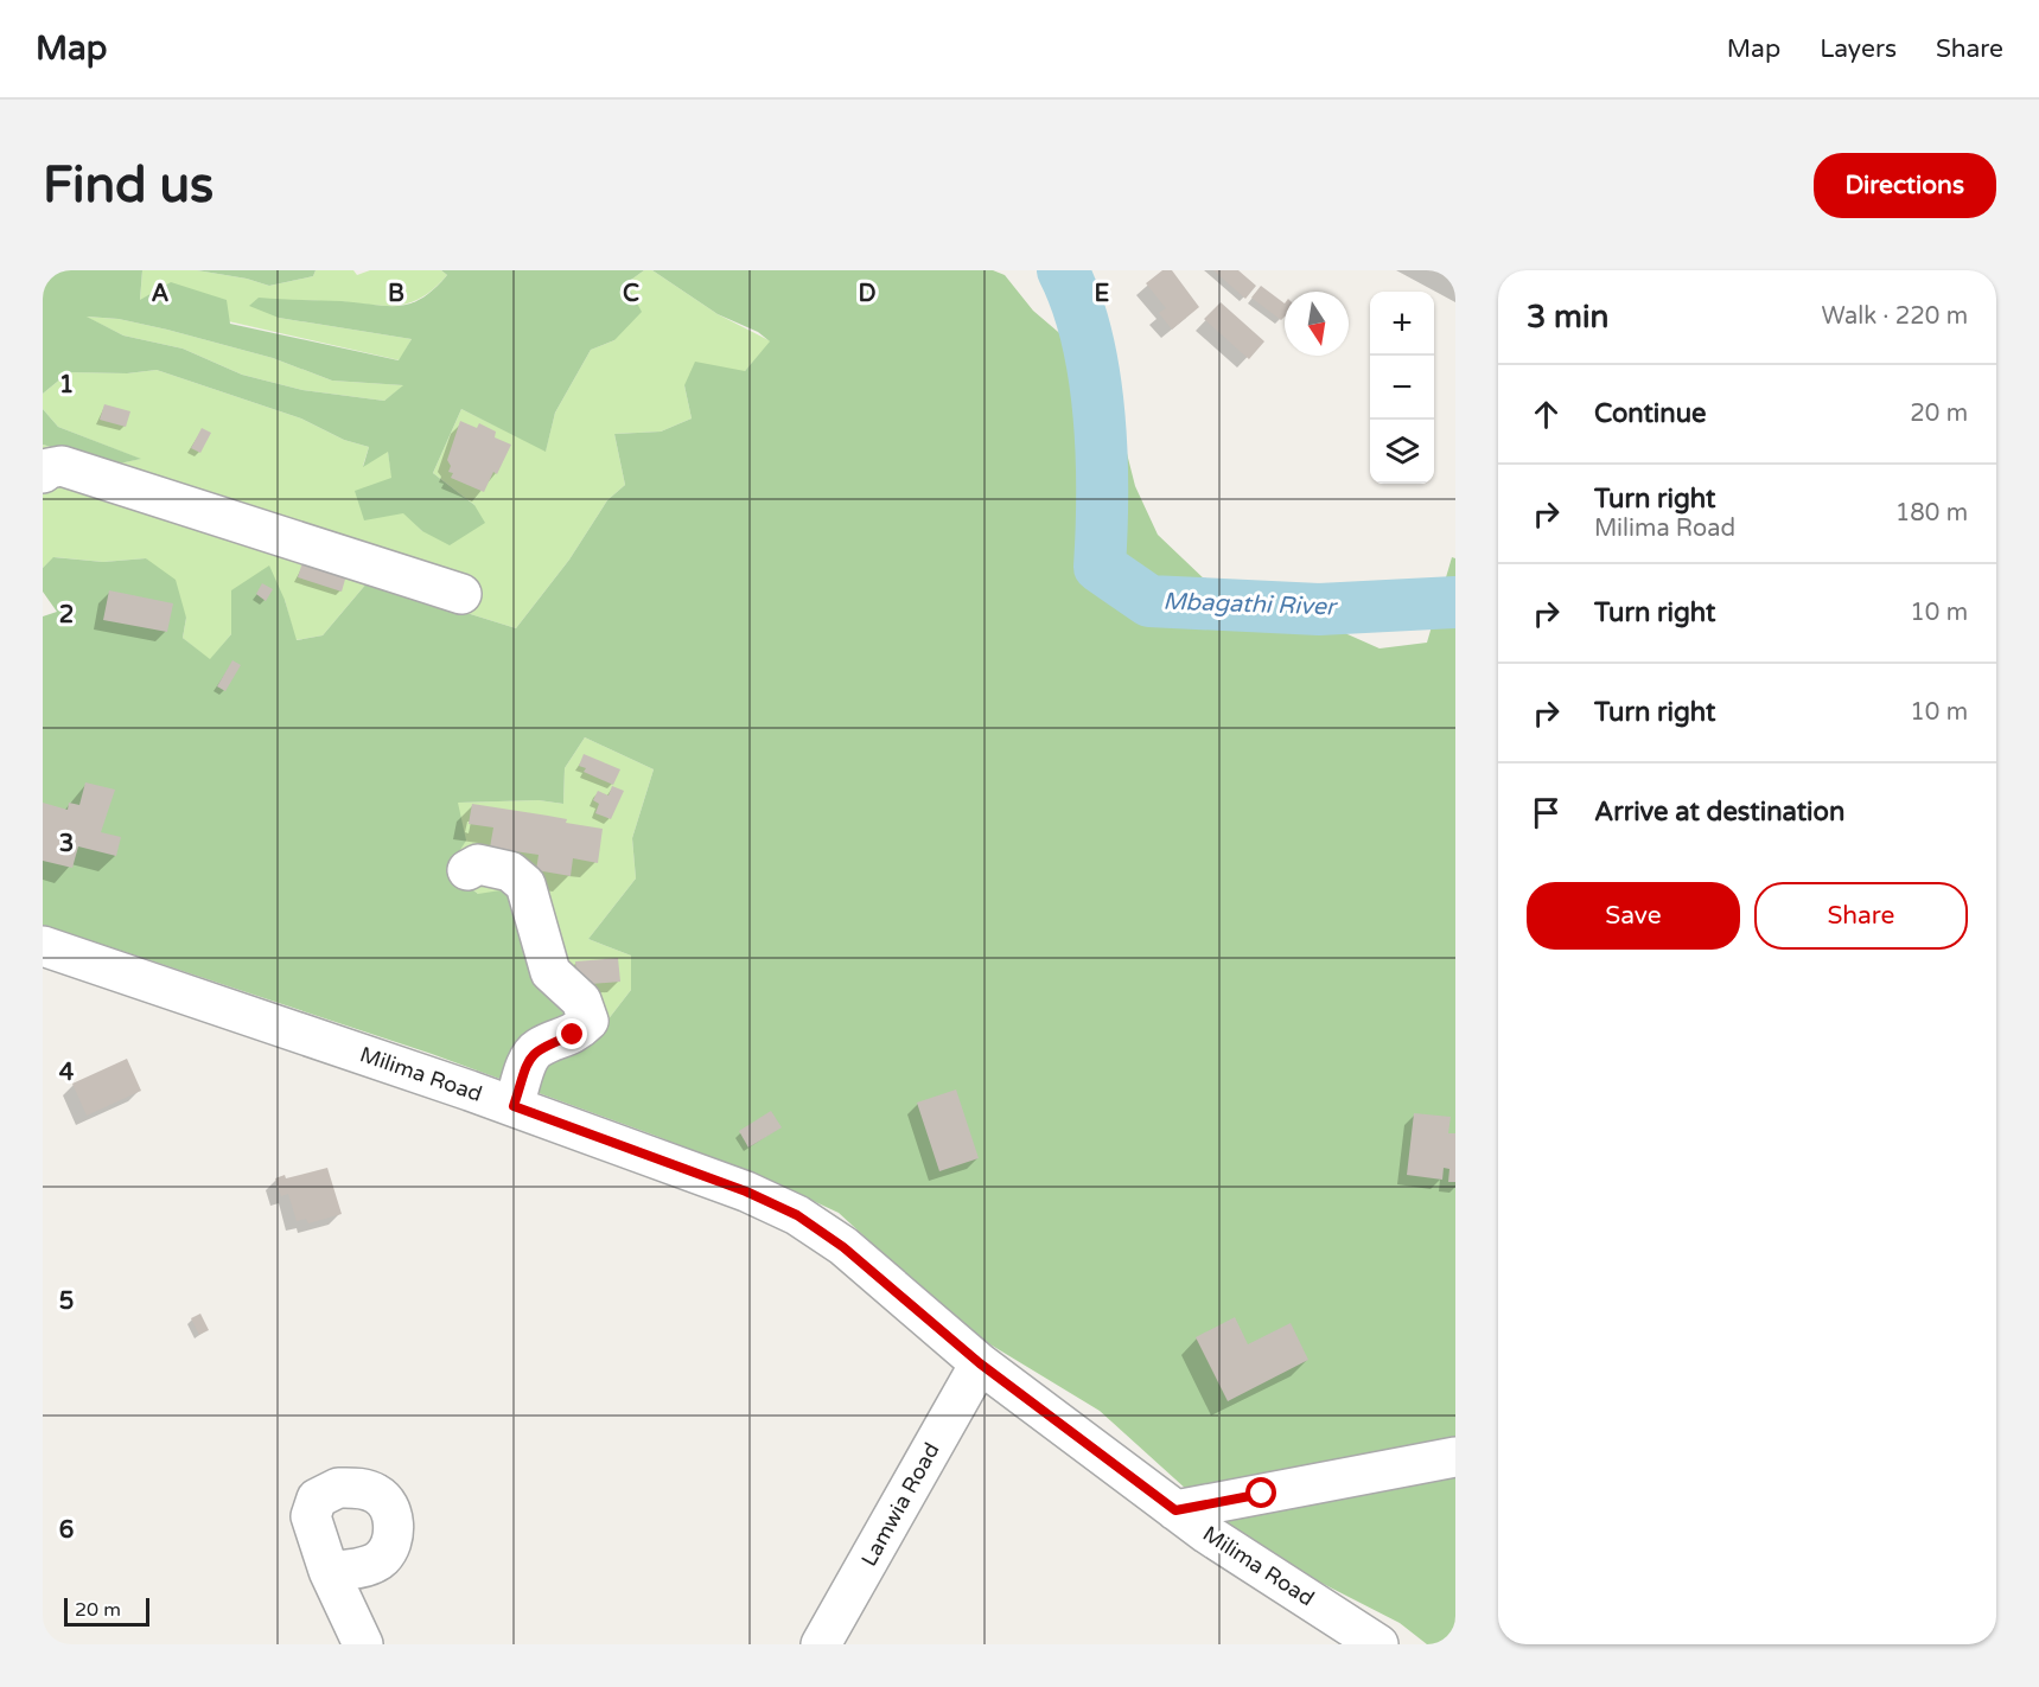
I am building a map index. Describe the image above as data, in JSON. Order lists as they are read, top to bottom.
{
  "streets": {
    "street": ["Milima Road", "Lamwia Road"]
  },
  "crossings": [
    ["Milima Road", "Lamwia Road"]
  ],
  "water": ["Mbagathi River"],
  "scale_bar": "20 m",
  "north": "bottom",
  "page": {
    "header": "Map",
    "nav": ["Map", "Layers", "Share"],
    "buttons": [
      "Directions",
      ["Save", "Share"]
    ],
    "title": "Find us",
    "heading": ["3 min", "Walk · 220 m"],
    "map_buttons": ["+", "−"],
    "list": [
      ["Continue", "20 m"],
      ["Turn right", "Milima Road", "180 m"],
      ["Turn right", "10 m"],
      ["Turn right", "10 m"],
      "Arrive at destination"
    ],
    "scale": "20 m"
  },
  "grid": {
    "columns": [
      "A",
      "B",
      "C",
      "D",
      "E"
    ],
    "rows": [
      "1",
      "2",
      "3",
      "4",
      "5",
      "6"
    ]
  }
}
